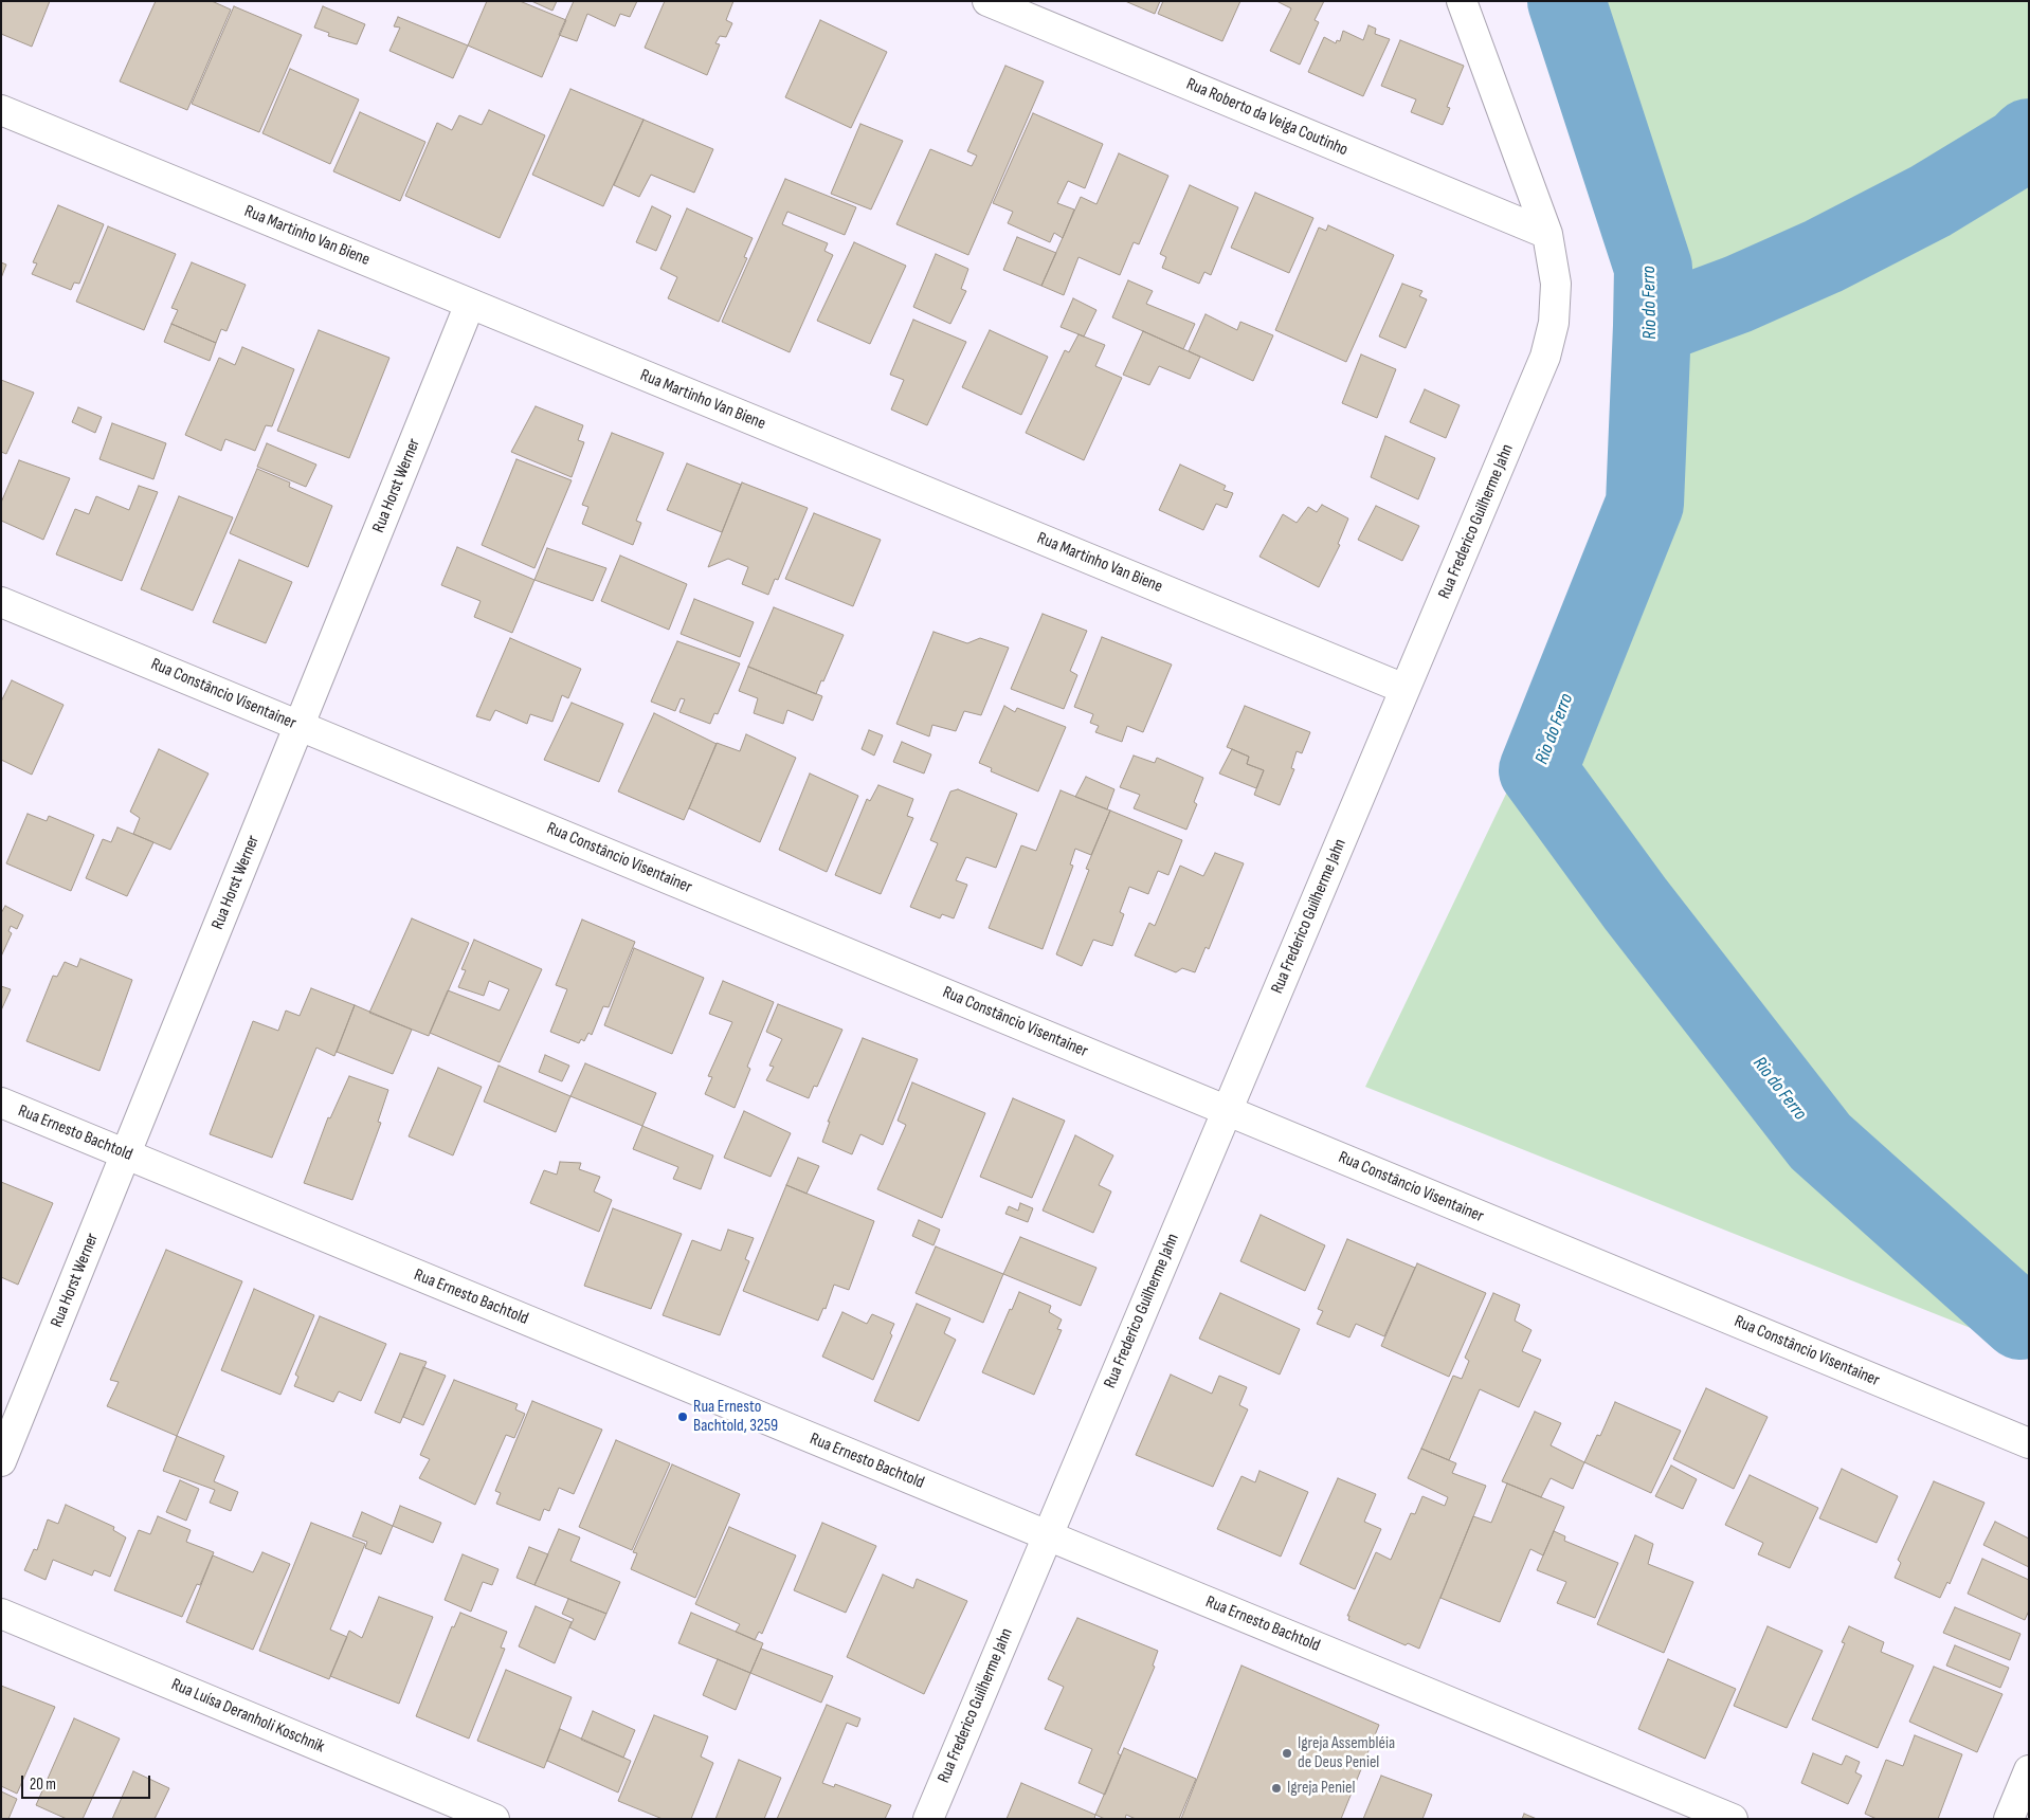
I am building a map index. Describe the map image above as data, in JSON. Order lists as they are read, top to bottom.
{
  "streets": {
    "street": [
      "Rua Roberto da Veiga Coutinho",
      "Rua Martinho Van Biene",
      "Rua Horst Werner",
      "Rua Frederico Guilherme Jahn",
      "Rua Constâncio Visentainer",
      "Rua Ernesto Bachtold",
      "Rua Luísa Deranholi Koschnik"
    ]
  },
  "crossings": [
    ["Rua Roberto da Veiga Coutinho", "Rua Frederico Guilherme Jahn"],
    ["Rua Martinho Van Biene", "Rua Horst Werner"],
    ["Rua Martinho Van Biene", "Rua Frederico Guilherme Jahn"],
    ["Rua Horst Werner", "Rua Constâncio Visentainer"],
    ["Rua Horst Werner", "Rua Ernesto Bachtold"],
    ["Rua Frederico Guilherme Jahn", "Rua Constâncio Visentainer"],
    ["Rua Frederico Guilherme Jahn", "Rua Ernesto Bachtold"]
  ],
  "water": ["Rio do Ferro"],
  "places": ["Rua Ernesto Bachtold, 3259", "Igreja Assembléia de Deus Peniel", "Igreja Peniel"],
  "scale_bar": "20 m"
}
